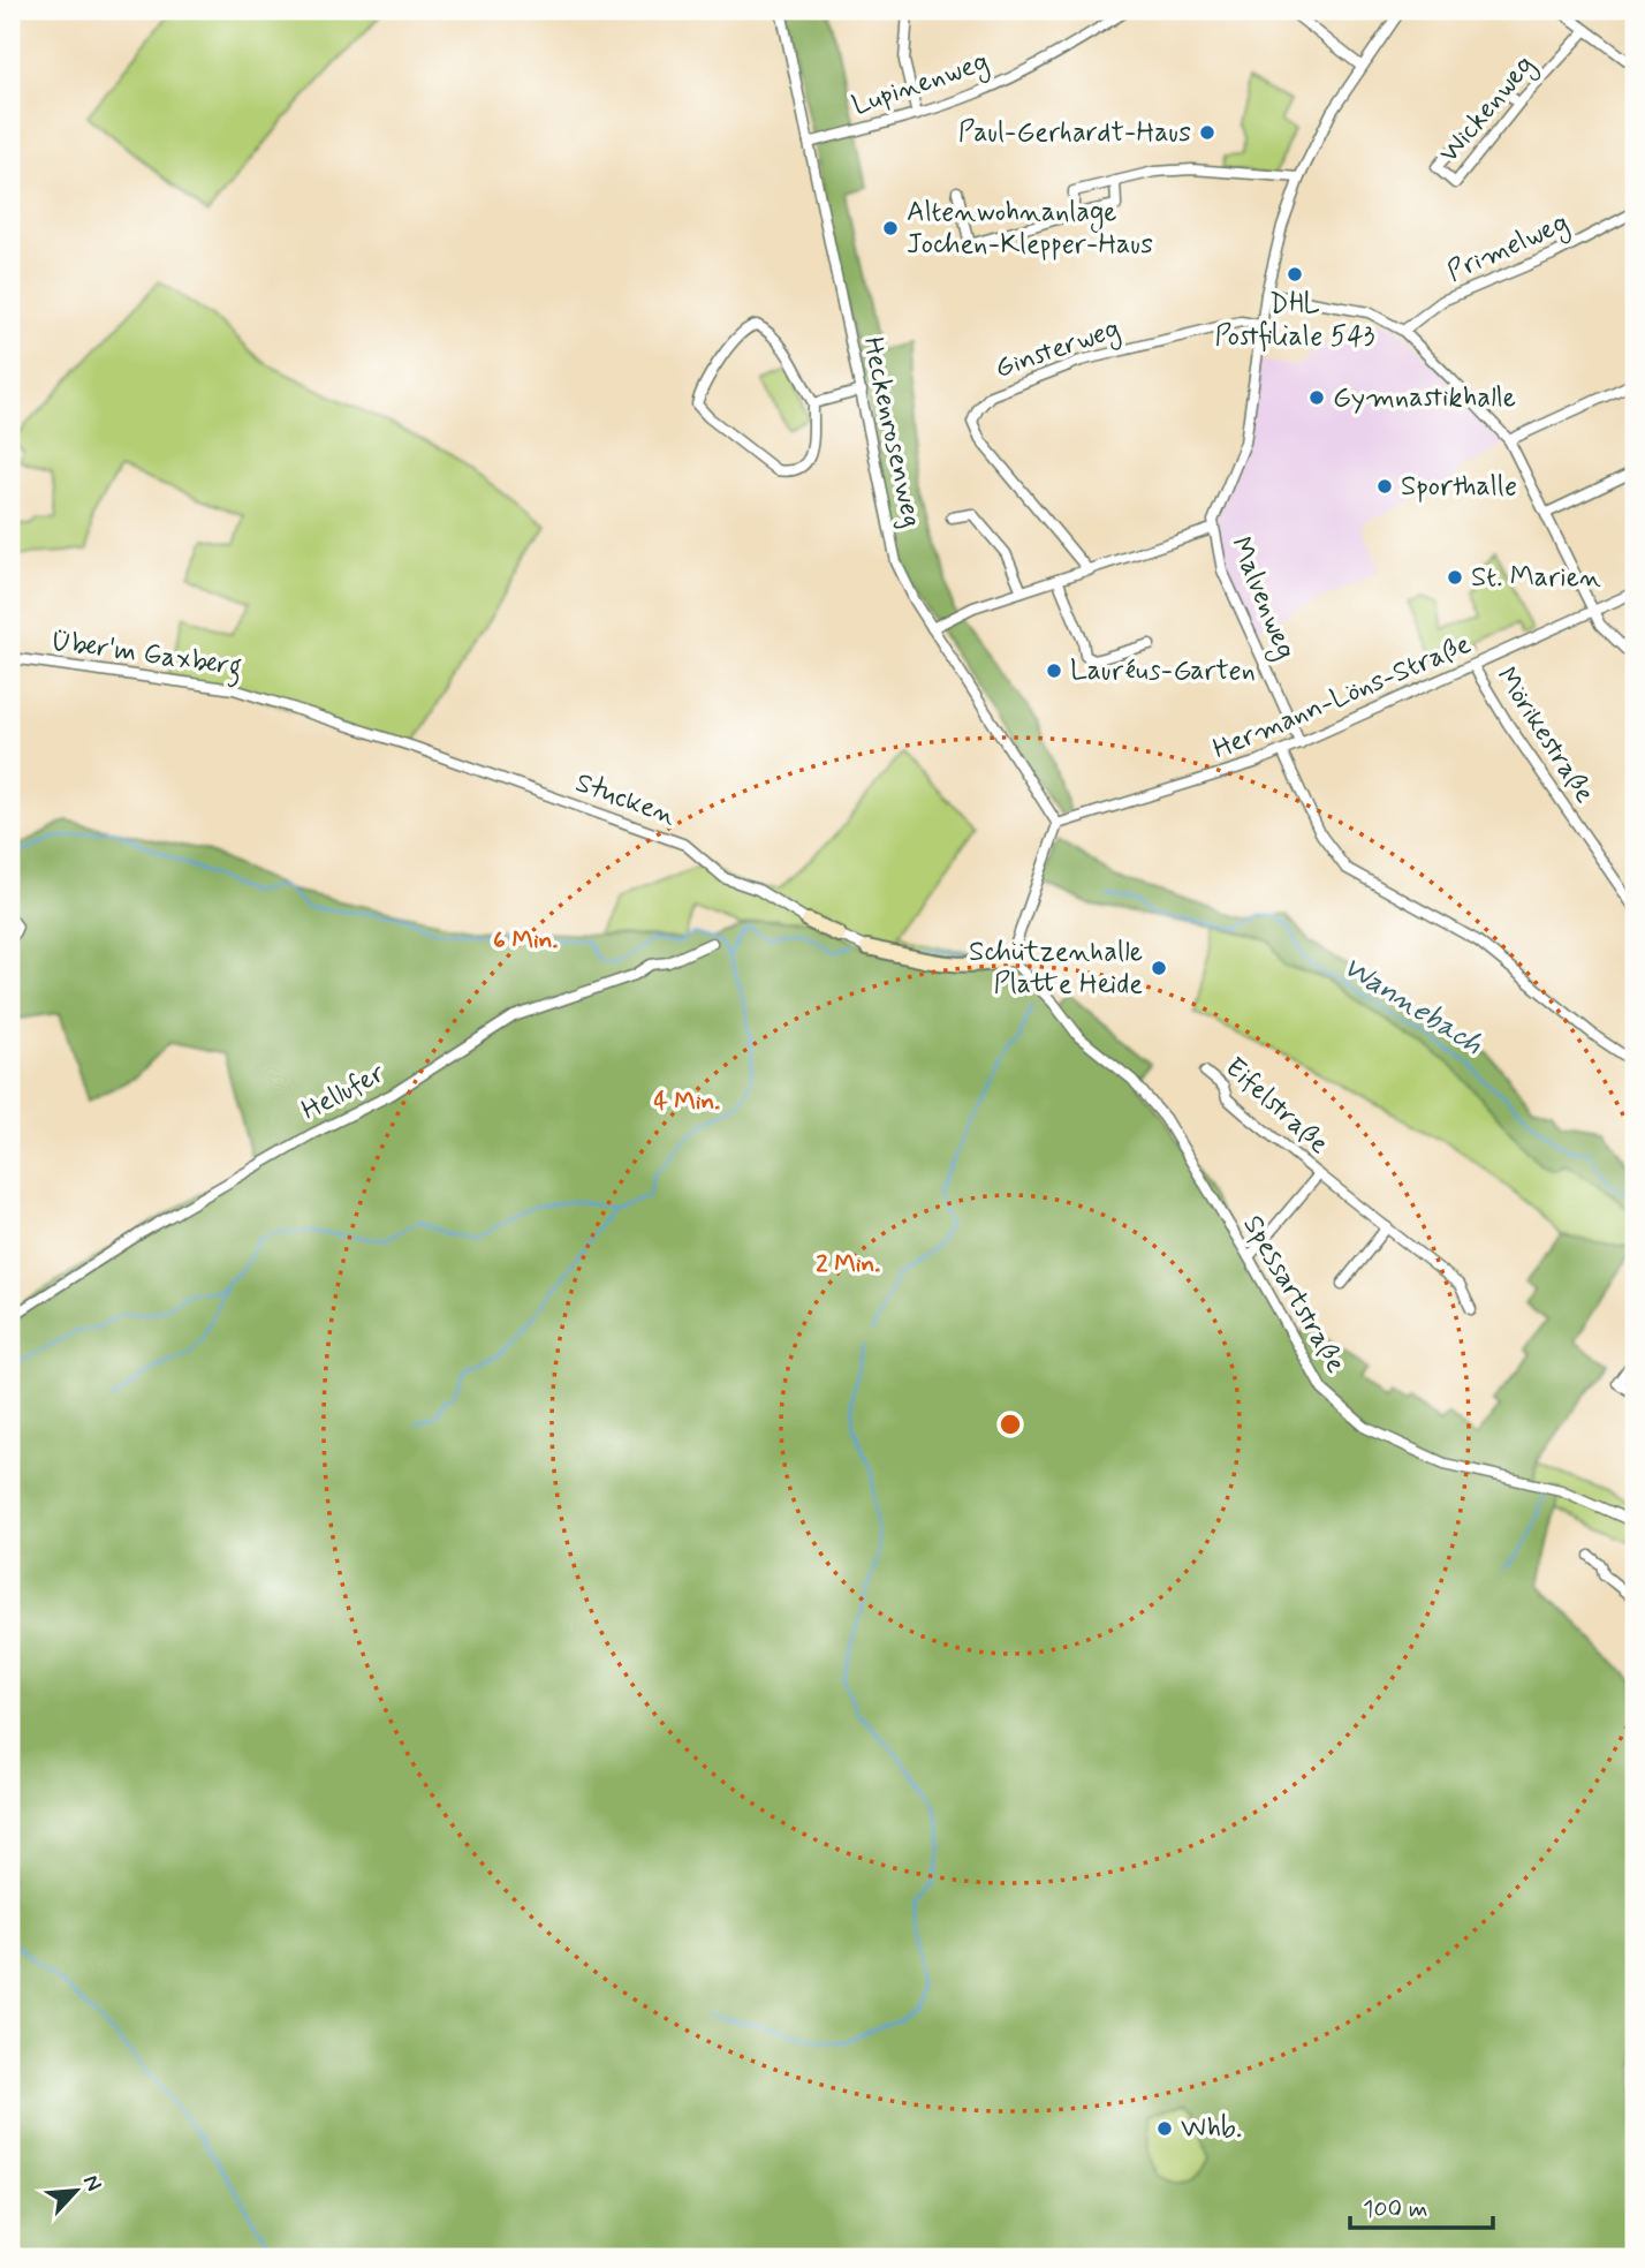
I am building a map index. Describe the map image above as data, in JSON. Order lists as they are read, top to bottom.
{
  "streets": {
    "street": [
      "Lupinenweg",
      "Wickenweg",
      "Primelweg",
      "Ginsterweg",
      "Heckenrosenweg",
      "Malvenweg",
      "Über'm Gaxberg",
      "Hermann-Löns-Straße",
      "Mörikestraße",
      "Stucken",
      "Hellufer",
      "Eifelstraße",
      "Spessartstraße"
    ]
  },
  "crossings": [
    ["Lupinenweg", "Heckenrosenweg"],
    ["Ginsterweg", "Malvenweg"],
    ["Heckenrosenweg", "Hermann-Löns-Straße"],
    ["Malvenweg", "Hermann-Löns-Straße"],
    ["Über'm Gaxberg", "Stucken"],
    ["Hermann-Löns-Straße", "Mörikestraße"],
    ["Eifelstraße", "Spessartstraße"]
  ],
  "water": ["Wannebach"],
  "places": [
    "Paul-Gerhardt-Haus",
    "Altenwohnanlage Jochen-Klepper-Haus",
    "DHL Postfiliale 543",
    "Gymnastikhalle",
    "Sporthalle",
    "St. Marien",
    "Lauréus-Garten",
    "Schützenhalle Platte Heide",
    "Whb."
  ],
  "scale_bar": "100 m",
  "north": "top right",
  "rings": ["6 Min.", "4 Min.", "2 Min."]
}
